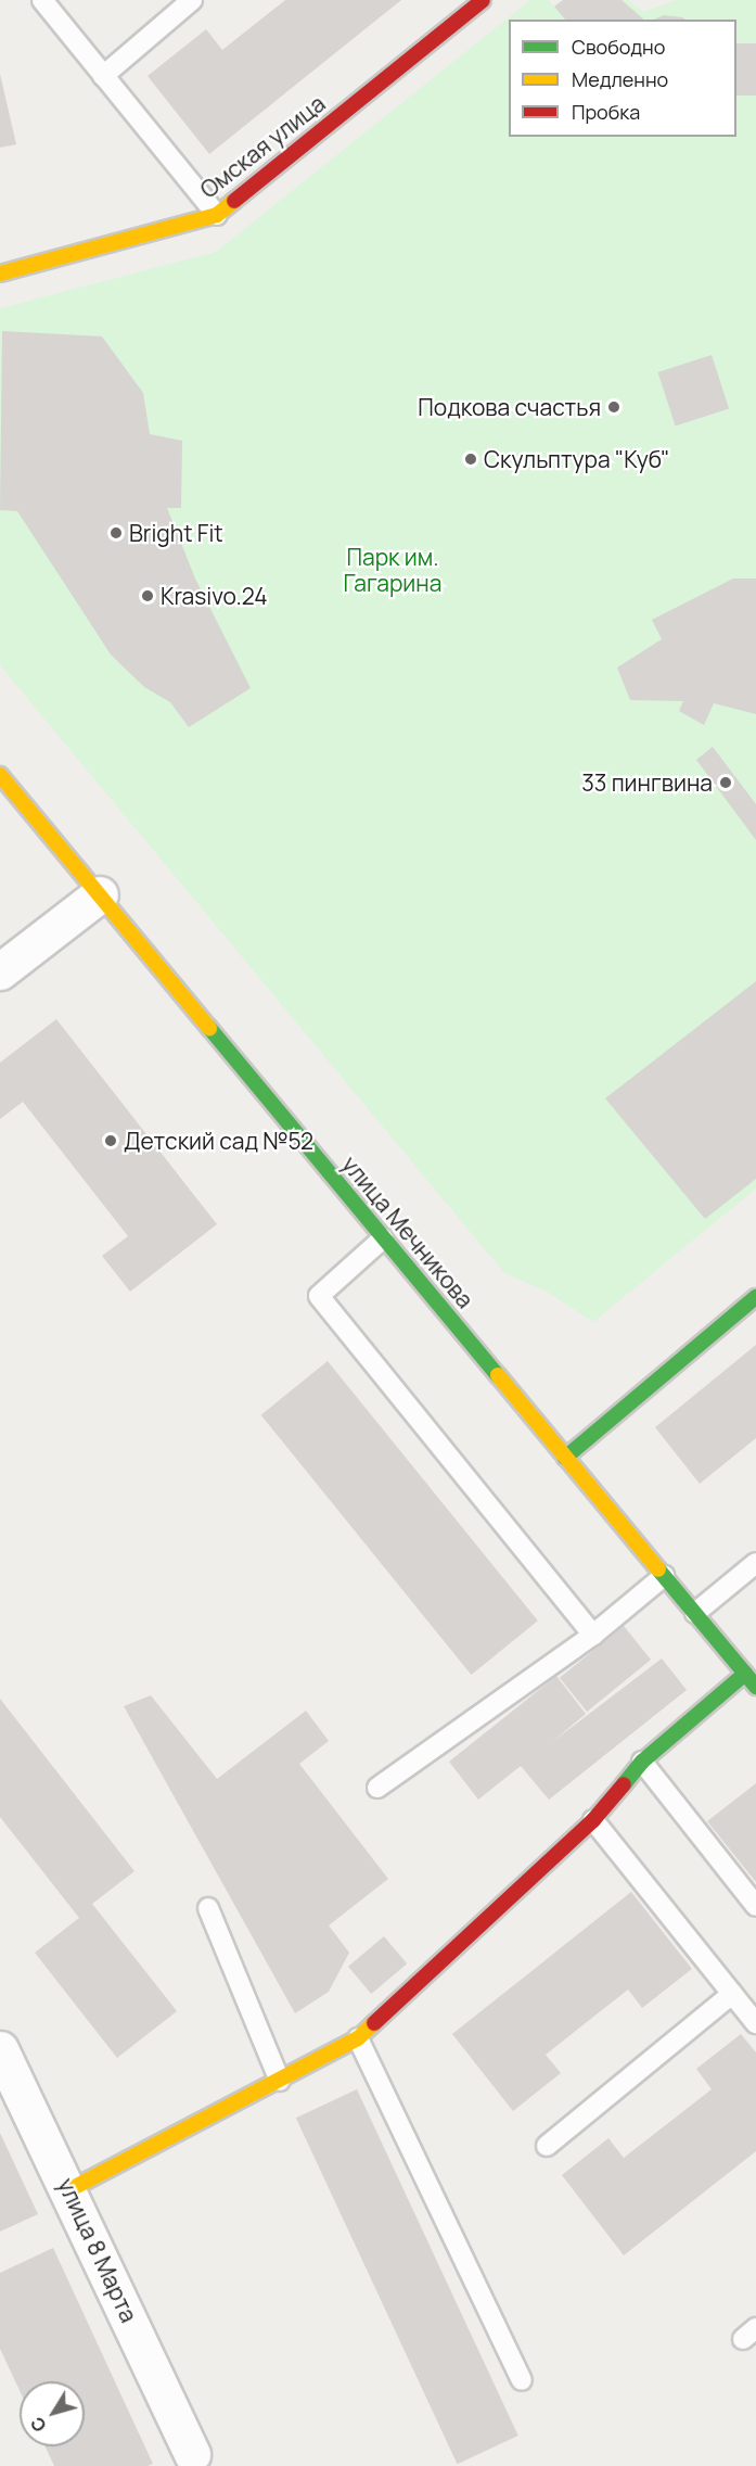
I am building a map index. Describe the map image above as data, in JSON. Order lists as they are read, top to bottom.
{
  "streets": {
    "street": ["Омская улица", "улица Мечникова", "улица 8 Марта"]
  },
  "parks": ["Парк им. Гагарина"],
  "places": [
    "Подкова счастья",
    "Скульптура \"Куб\"",
    "Bright Fit",
    "Krasivo.24",
    "33 пингвина",
    "Детский сад №52"
  ],
  "legend": ["Свободно", "Медленно", "Пробка"],
  "north": "bottom left"
}
